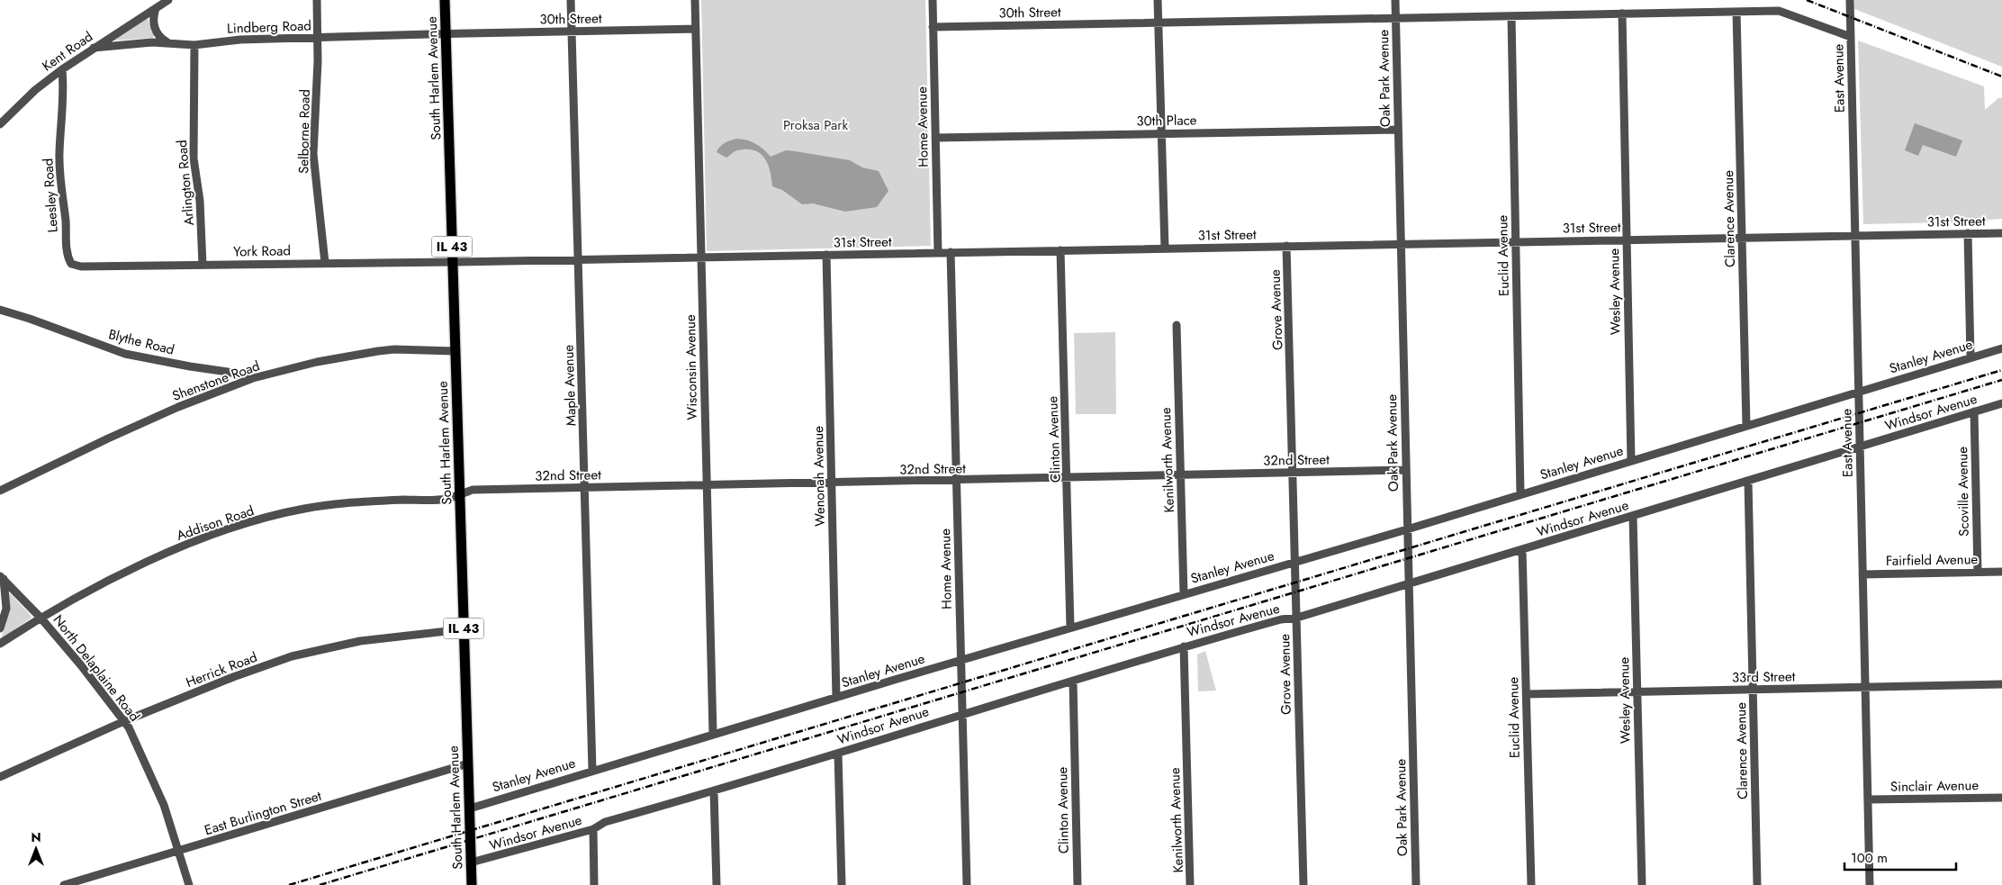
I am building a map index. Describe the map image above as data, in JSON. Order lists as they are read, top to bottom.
{
  "streets": {
    "main road": ["South Harlem Avenue", "IL 43"],
    "street": [
      "30th Street",
      "Lindberg Road",
      "Kent Road",
      "Oak Park Avenue",
      "East Avenue",
      "30th Place",
      "Home Avenue",
      "Selborne Road",
      "Arlington Road",
      "Leesley Road",
      "Clarence Avenue",
      "31st Street",
      "York Road",
      "Euclid Avenue",
      "Wesley Avenue",
      "Grove Avenue",
      "Blythe Road",
      "Stanley Avenue",
      "Wisconsin Avenue",
      "Shenstone Road",
      "Maple Avenue",
      "Windsor Avenue",
      "Clinton Avenue",
      "Kenilworth Avenue",
      "32nd Street",
      "Wenonah Avenue",
      "Scoville Avenue",
      "Addison Road",
      "Fairfield Avenue",
      "North Delaplaine Road",
      "Herrick Road",
      "33rd Street",
      "Sinclair Avenue",
      "East Burlington Street"
    ]
  },
  "crossings": [
    ["30th Street", "Lindberg Road"],
    ["30th Street", "South Harlem Avenue"],
    ["30th Street", "Oak Park Avenue"],
    ["30th Street", "East Avenue"],
    ["30th Street", "Home Avenue"],
    ["30th Street", "Clarence Avenue"],
    ["30th Street", "Euclid Avenue"],
    ["30th Street", "Wesley Avenue"],
    ["30th Street", "Wisconsin Avenue"],
    ["30th Street", "Maple Avenue"],
    ["Lindberg Road", "Kent Road"],
    ["Lindberg Road", "South Harlem Avenue"],
    ["Lindberg Road", "Selborne Road"],
    ["Lindberg Road", "Arlington Road"],
    ["Kent Road", "Leesley Road"],
    ["South Harlem Avenue", "31st Street"],
    ["South Harlem Avenue", "York Road"],
    ["South Harlem Avenue", "Stanley Avenue"],
    ["South Harlem Avenue", "Shenstone Road"],
    ["South Harlem Avenue", "Windsor Avenue"],
    ["South Harlem Avenue", "32nd Street"],
    ["South Harlem Avenue", "Addison Road"],
    ["South Harlem Avenue", "Herrick Road"],
    ["South Harlem Avenue", "East Burlington Street"],
    ["Oak Park Avenue", "30th Place"],
    ["Oak Park Avenue", "31st Street"],
    ["Oak Park Avenue", "Stanley Avenue"],
    ["Oak Park Avenue", "Windsor Avenue"],
    ["Oak Park Avenue", "32nd Street"],
    ["East Avenue", "31st Street"],
    ["East Avenue", "Stanley Avenue"],
    ["East Avenue", "Windsor Avenue"],
    ["East Avenue", "Fairfield Avenue"],
    ["East Avenue", "33rd Street"],
    ["East Avenue", "Sinclair Avenue"],
    ["30th Place", "Home Avenue"],
    ["Home Avenue", "31st Street"],
    ["Home Avenue", "Stanley Avenue"],
    ["Home Avenue", "Windsor Avenue"],
    ["Home Avenue", "32nd Street"],
    ["Selborne Road", "York Road"],
    ["Arlington Road", "York Road"],
    ["Leesley Road", "York Road"],
    ["Clarence Avenue", "31st Street"],
    ["Clarence Avenue", "Stanley Avenue"],
    ["Clarence Avenue", "Windsor Avenue"],
    ["Clarence Avenue", "33rd Street"],
    ["31st Street", "York Road"],
    ["31st Street", "Euclid Avenue"],
    ["31st Street", "Wesley Avenue"],
    ["31st Street", "Grove Avenue"],
    ["31st Street", "Wisconsin Avenue"],
    ["31st Street", "Maple Avenue"],
    ["31st Street", "Clinton Avenue"],
    ["31st Street", "Wenonah Avenue"],
    ["Euclid Avenue", "Stanley Avenue"],
    ["Euclid Avenue", "Windsor Avenue"],
    ["Euclid Avenue", "33rd Street"],
    ["Wesley Avenue", "Stanley Avenue"],
    ["Wesley Avenue", "Windsor Avenue"],
    ["Wesley Avenue", "33rd Street"],
    ["Grove Avenue", "Stanley Avenue"],
    ["Grove Avenue", "Windsor Avenue"],
    ["Grove Avenue", "32nd Street"],
    ["Blythe Road", "Shenstone Road"],
    ["Stanley Avenue", "Wisconsin Avenue"],
    ["Stanley Avenue", "Maple Avenue"],
    ["Stanley Avenue", "Clinton Avenue"],
    ["Stanley Avenue", "Kenilworth Avenue"],
    ["Stanley Avenue", "Wenonah Avenue"],
    ["Wisconsin Avenue", "32nd Street"],
    ["Maple Avenue", "32nd Street"],
    ["Windsor Avenue", "Clinton Avenue"],
    ["Windsor Avenue", "Kenilworth Avenue"],
    ["Windsor Avenue", "Scoville Avenue"],
    ["Clinton Avenue", "32nd Street"],
    ["Kenilworth Avenue", "32nd Street"],
    ["32nd Street", "Wenonah Avenue"],
    ["32nd Street", "Addison Road"],
    ["Scoville Avenue", "Fairfield Avenue"],
    ["Addison Road", "North Delaplaine Road"],
    ["North Delaplaine Road", "Herrick Road"],
    ["North Delaplaine Road", "East Burlington Street"]
  ],
  "parks": ["Proksa Park"],
  "scale_bar": "100 m",
  "north": "top"
}
